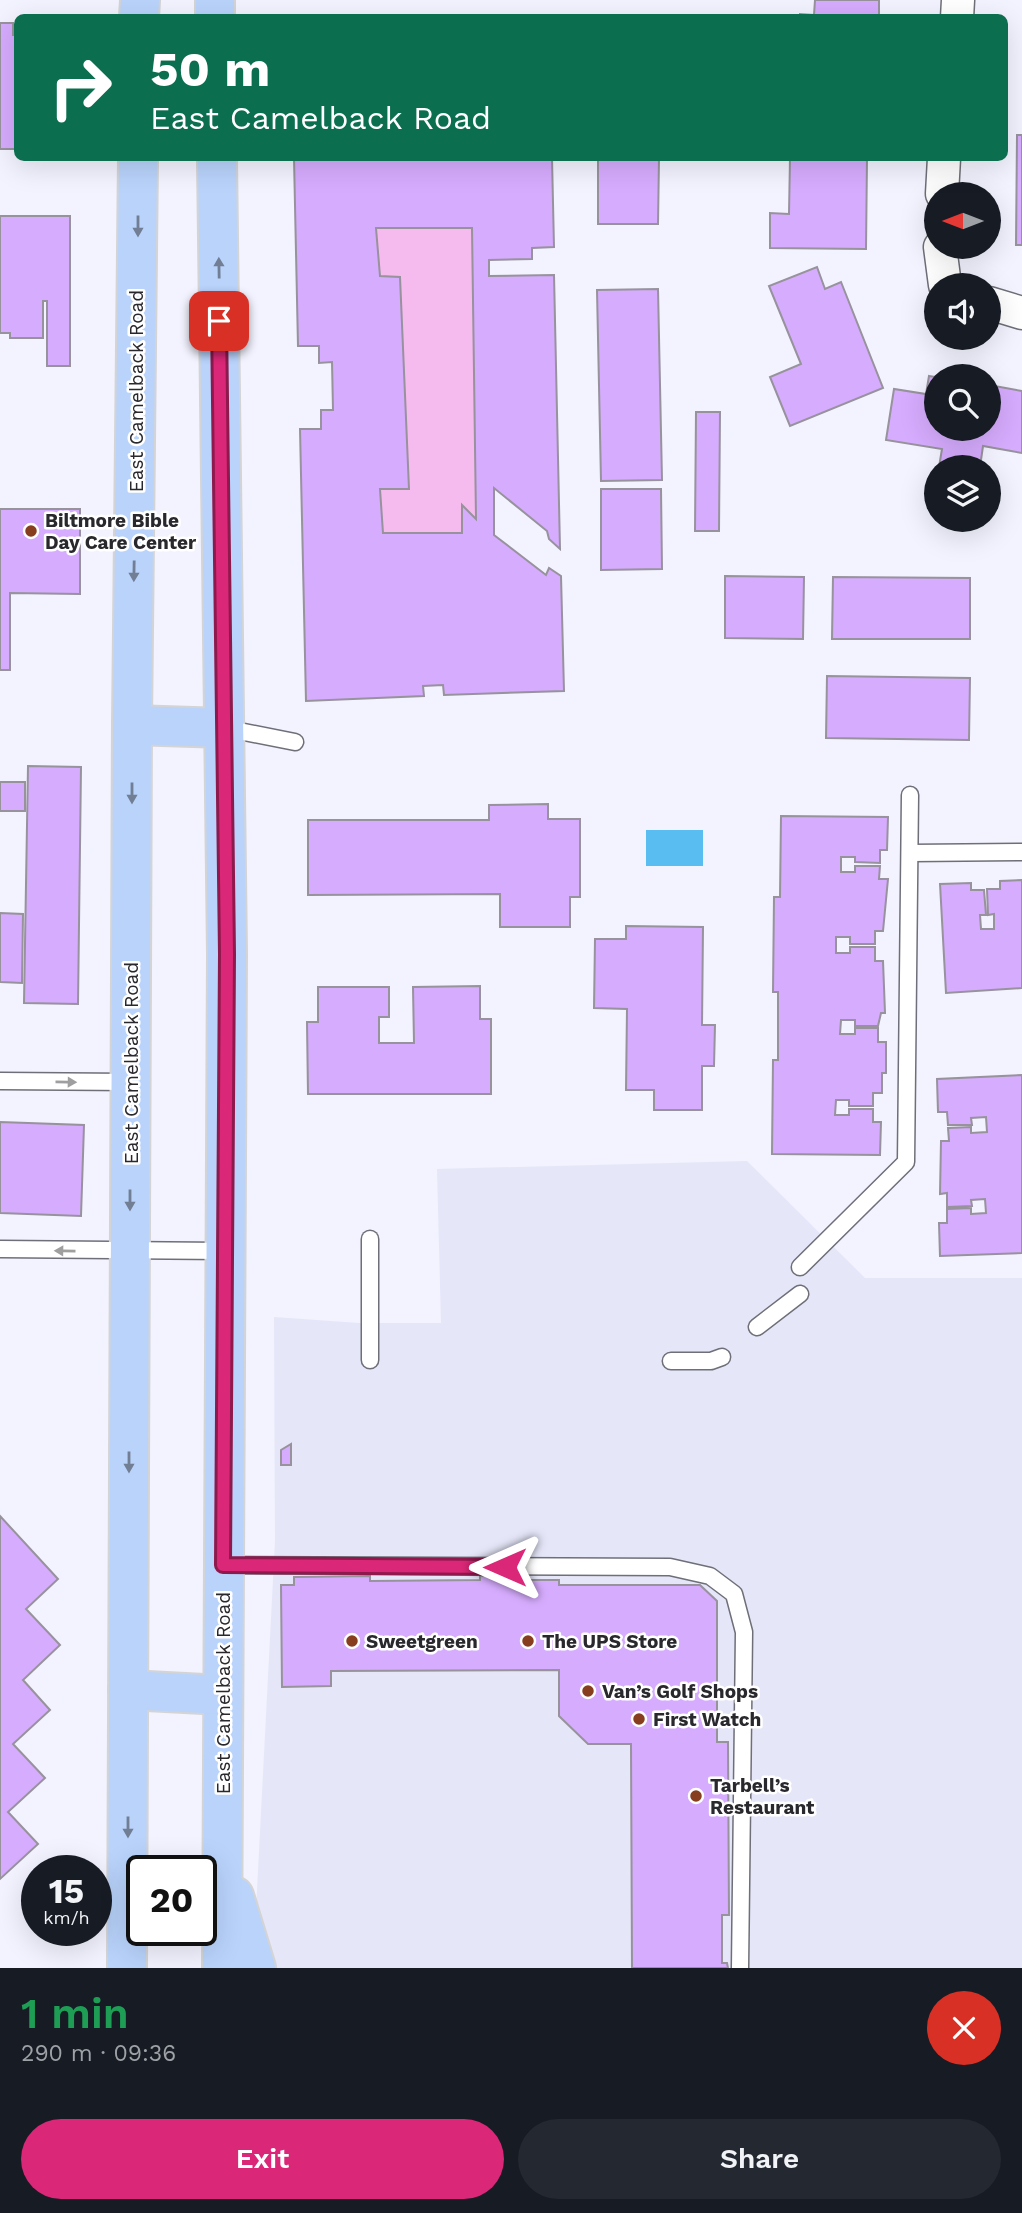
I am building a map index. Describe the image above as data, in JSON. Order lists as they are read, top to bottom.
{
  "streets": {
    "main road": ["East Camelback Road"]
  },
  "places": [
    "Biltmore Bible Day Care Center",
    "Sweetgreen",
    "The UPS Store",
    "Van’s Golf Shops",
    "First Watch",
    "Tarbell’s Restaurant"
  ],
  "north": "left",
  "page": {
    "turn": ["50 m", "East Camelback Road"],
    "speed": "15 km/h",
    "limit": "20",
    "heading": ["1 min", "290 m · 09:36"],
    "buttons": ["Exit", "Share"]
  }
}
